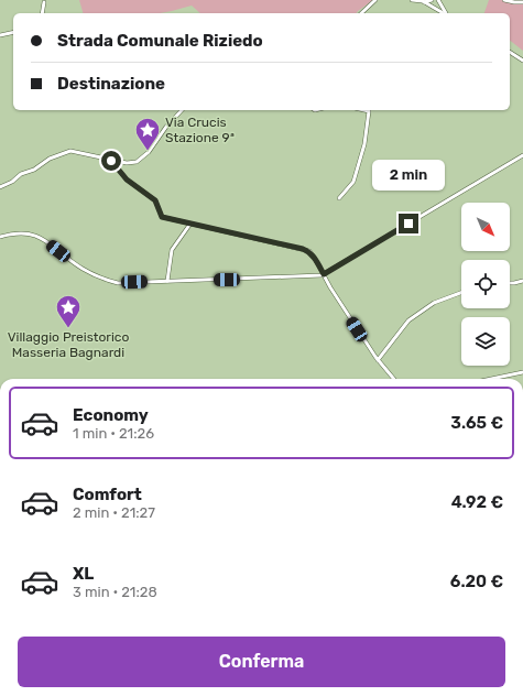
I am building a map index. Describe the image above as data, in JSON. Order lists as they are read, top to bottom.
{
  "places": {
    "place": ["Via Crucis Stazione 9ª", "Villaggio Preistorico Masseria Bagnardi"]
  },
  "north": "bottom right",
  "page": {
    "banner": ["Strada Comunale Riziedo", "Destinazione"],
    "bubble": "2 min",
    "list": [
      {
        "name": "Economy",
        "note": "1 min · 21:26",
        "value": "3.65 €"
      },
      {
        "name": "Comfort",
        "note": "2 min · 21:27",
        "value": "4.92 €"
      },
      {
        "name": "XL",
        "note": "3 min · 21:28",
        "value": "6.20 €"
      }
    ],
    "buttons": "Conferma"
  }
}
